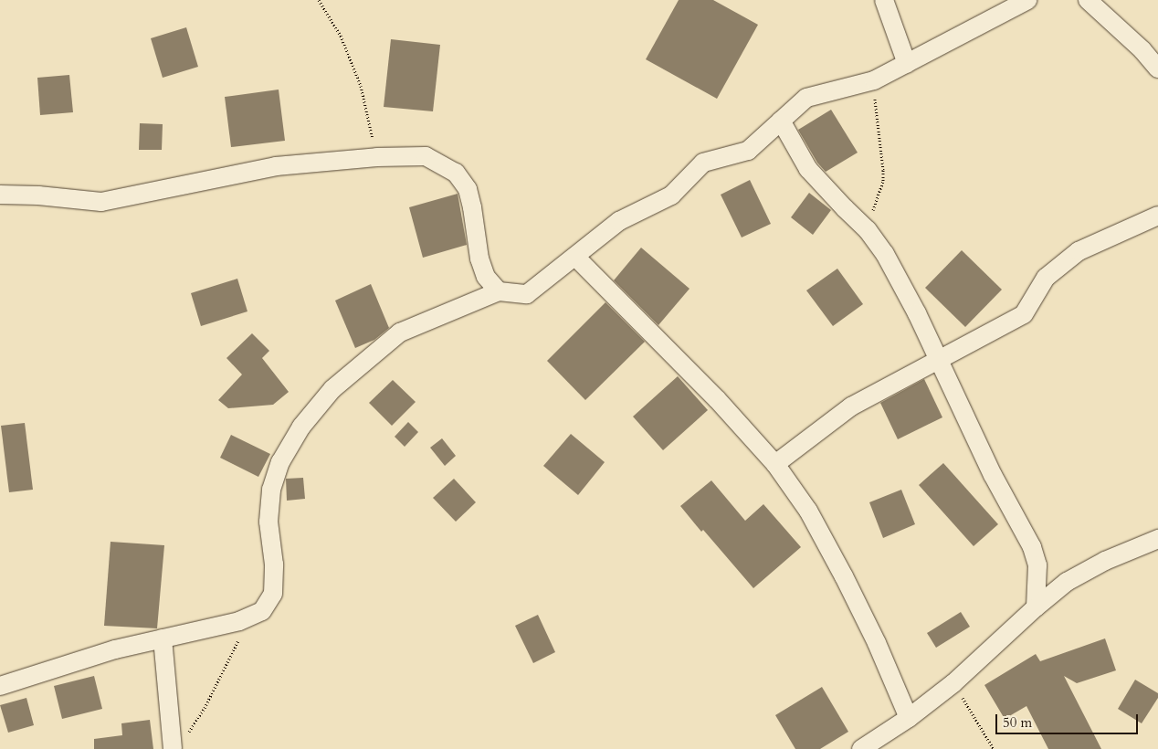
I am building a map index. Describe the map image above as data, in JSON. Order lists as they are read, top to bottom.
{
  "scale_bar": "50 m"
}
